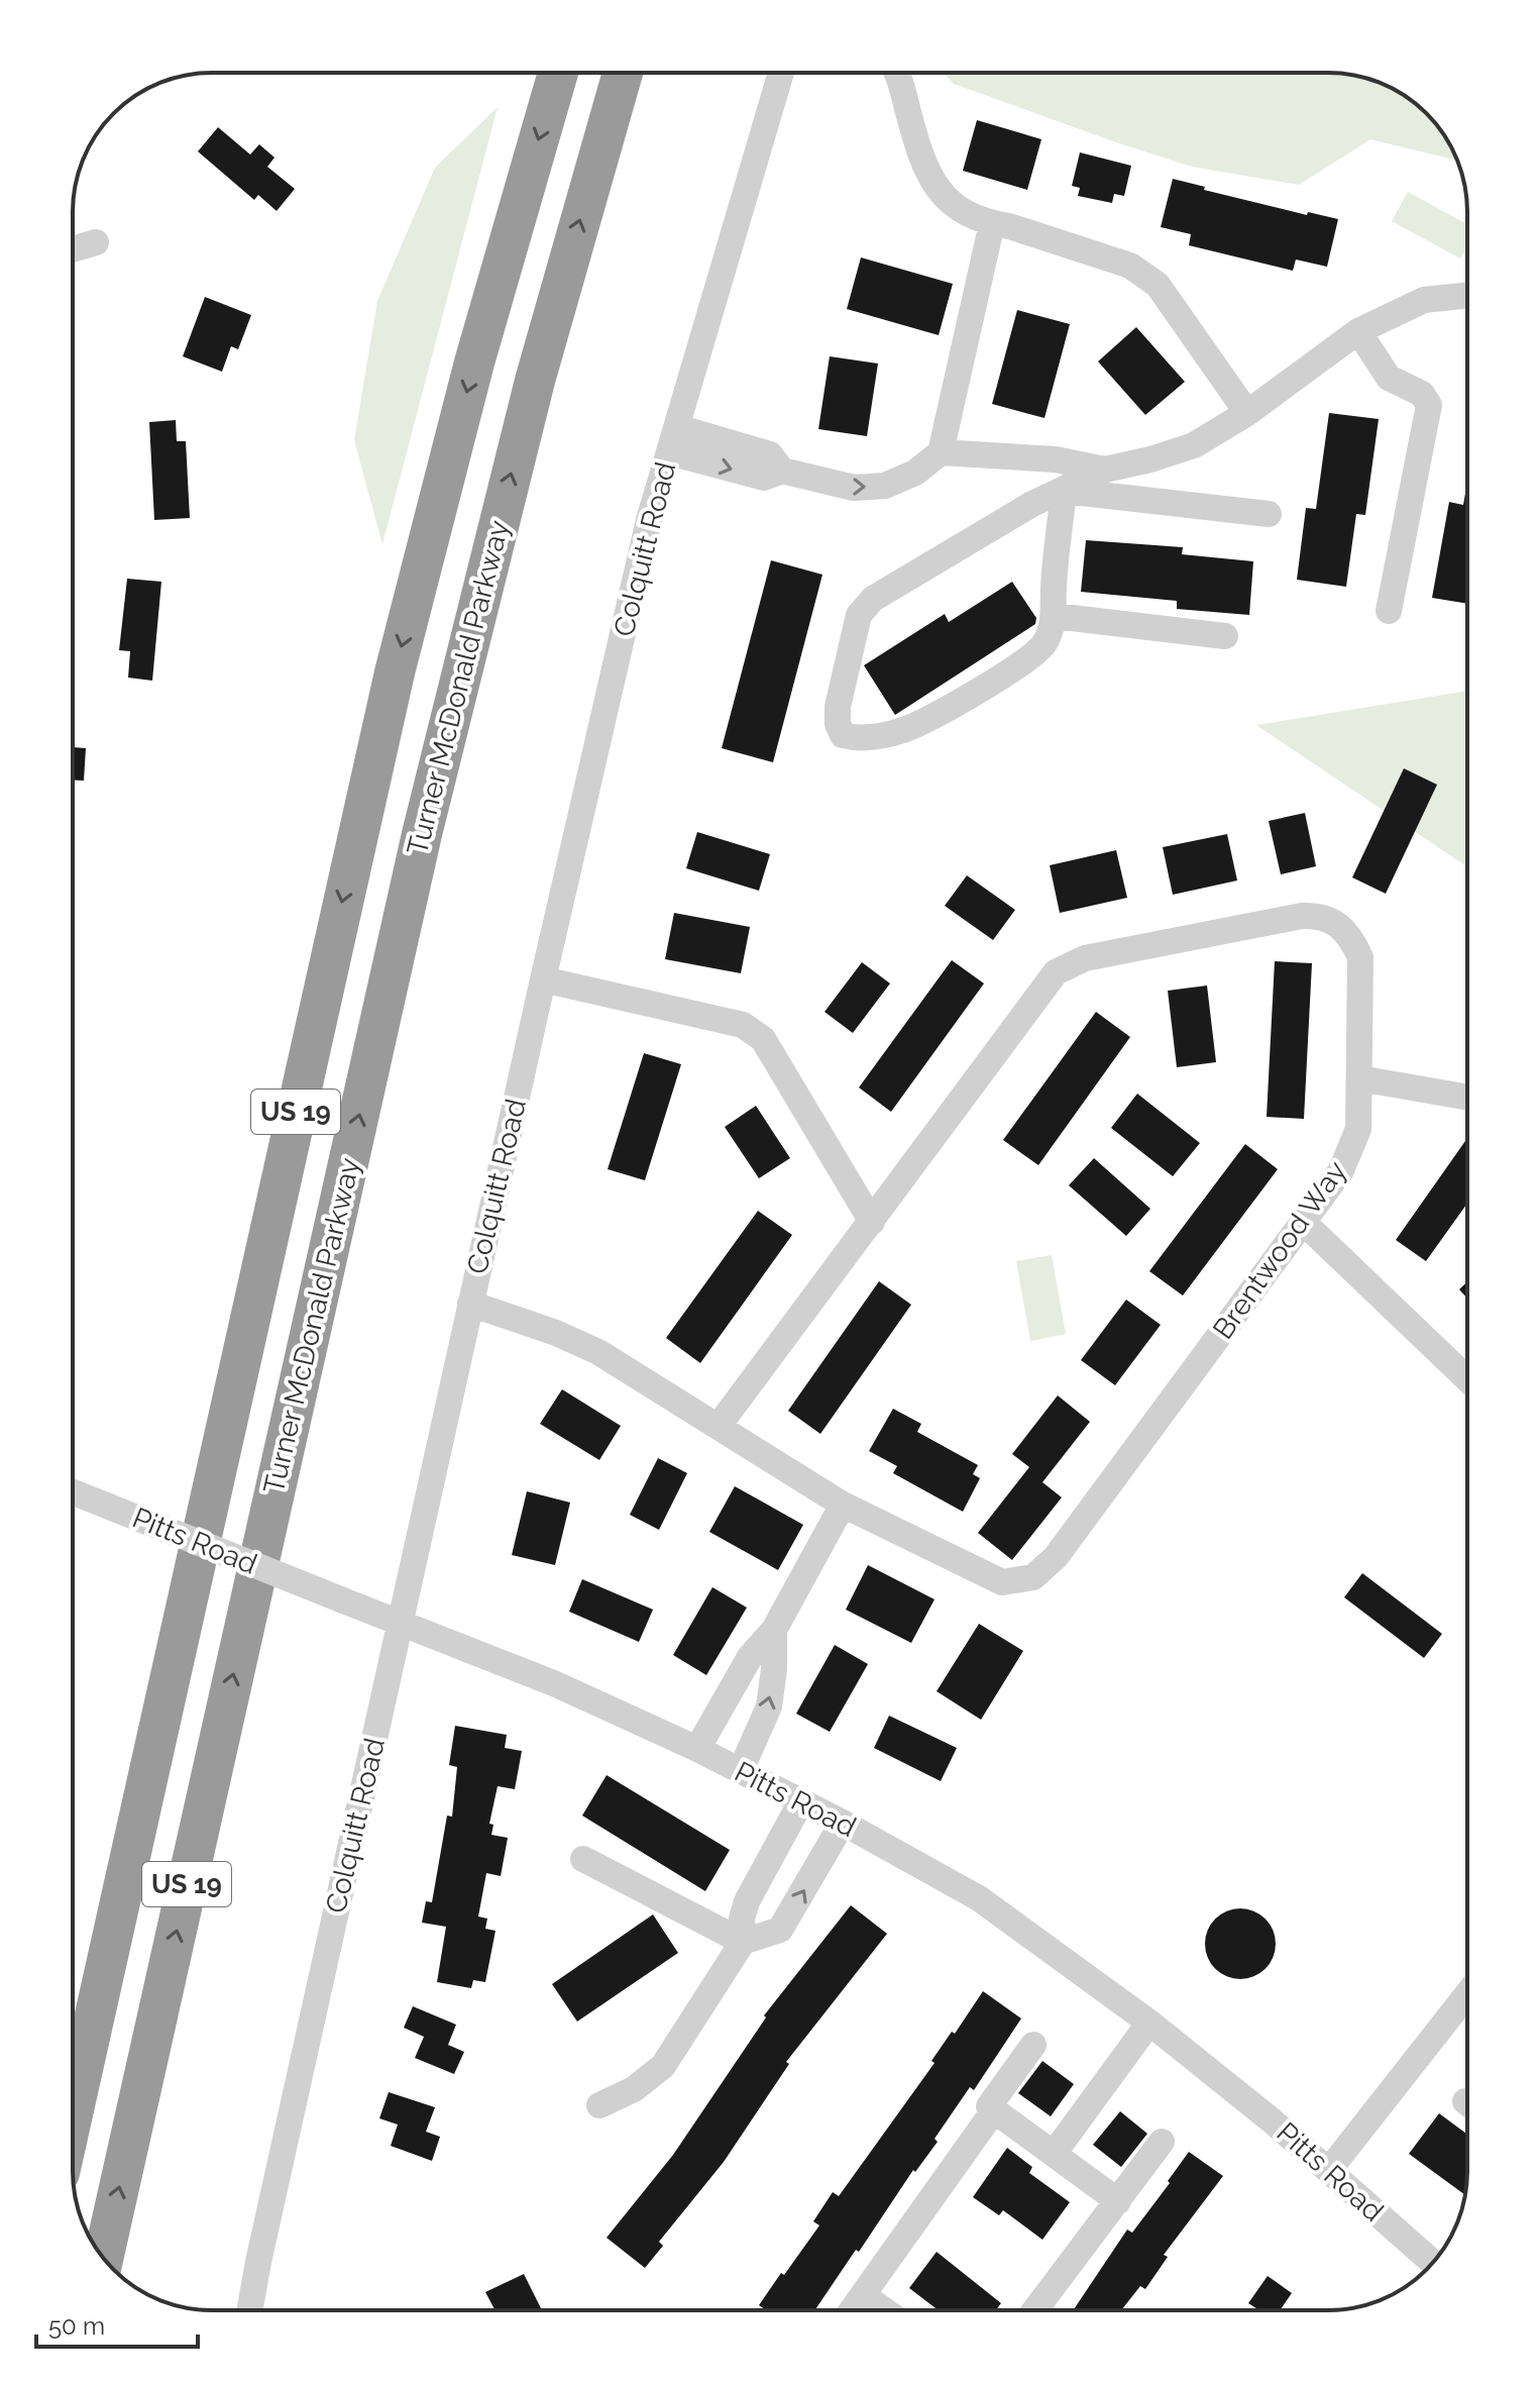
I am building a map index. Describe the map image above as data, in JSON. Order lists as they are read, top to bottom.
{
  "streets": {
    "highway": ["Turner McDonald Parkway", "US 19"],
    "street": ["Colquitt Road", "Brentwood Way", "Pitts Road"]
  },
  "crossings": [
    ["Colquitt Road", "Brentwood Way"],
    ["Colquitt Road", "Pitts Road"]
  ],
  "scale_bar": "50 m"
}
